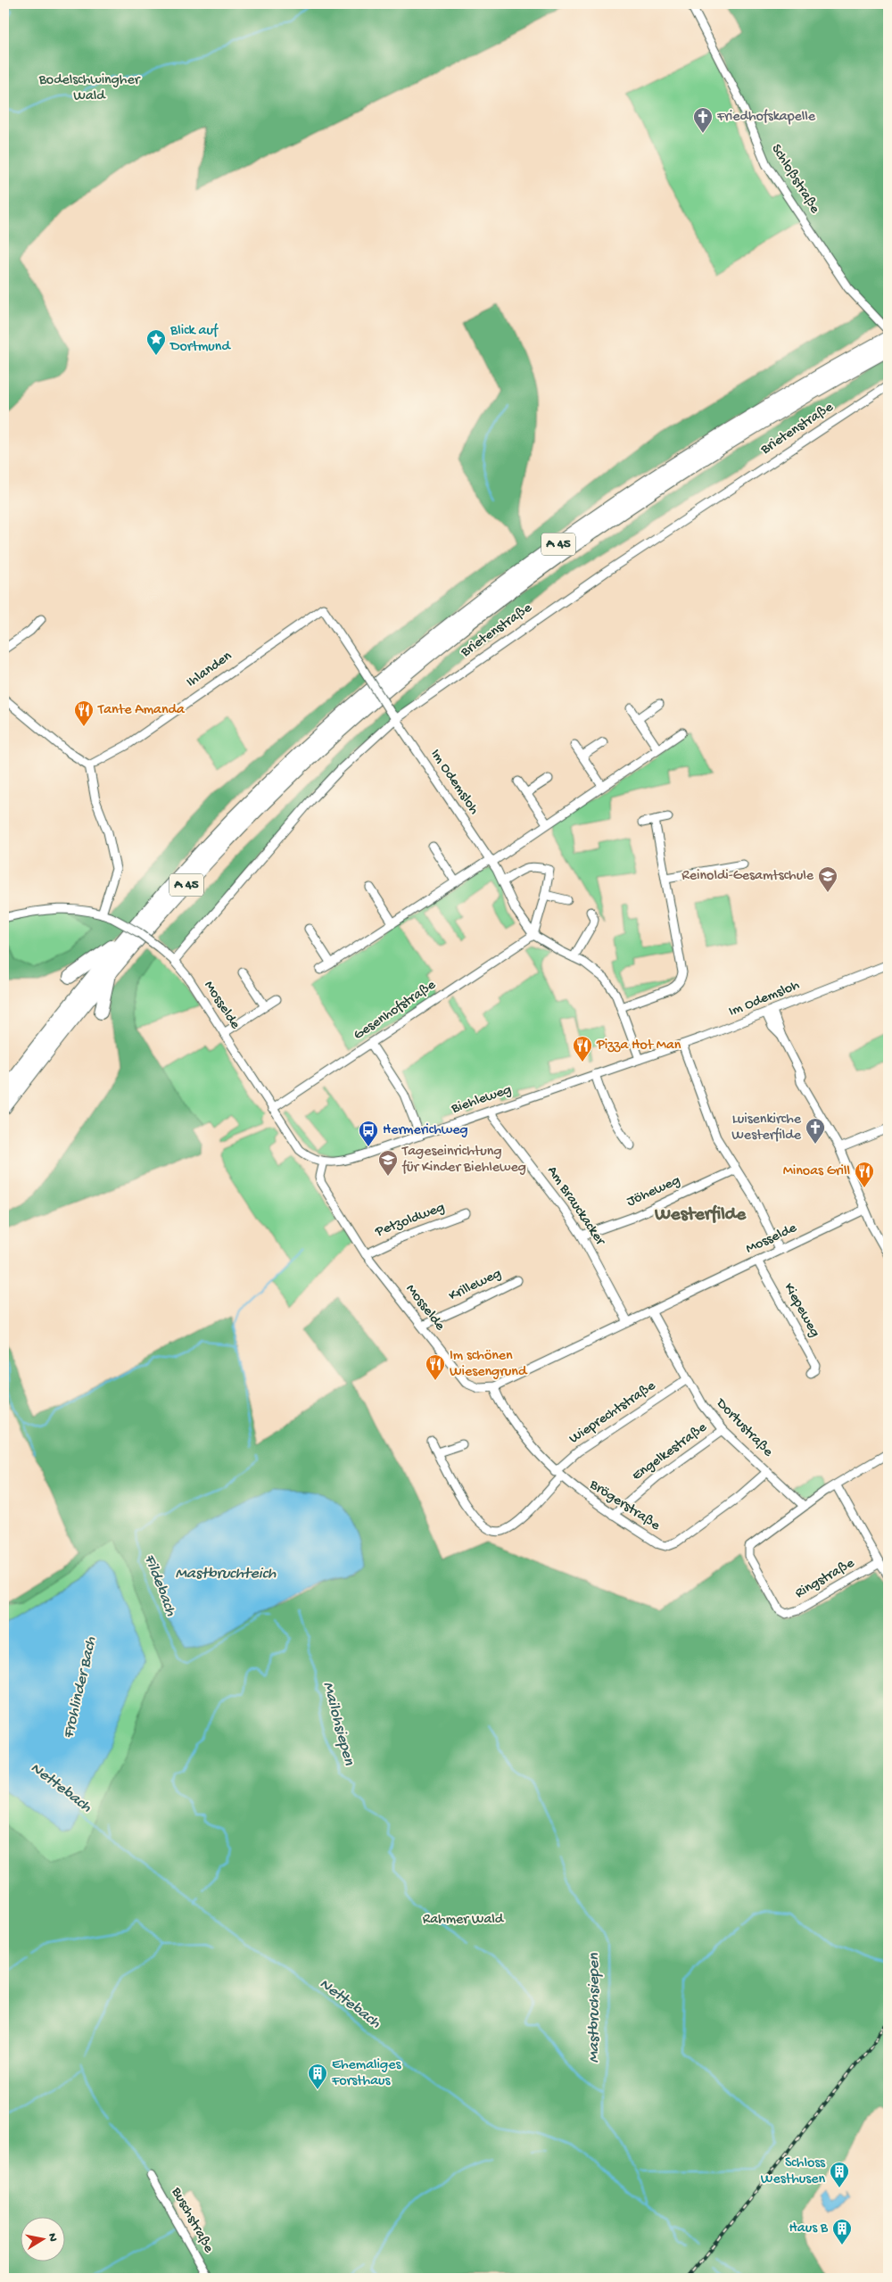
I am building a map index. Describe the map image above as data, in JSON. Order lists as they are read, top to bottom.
{
  "streets": {
    "highway": ["A 45"],
    "street": [
      "Schloßstraße",
      "Brietenstraße",
      "Ihlanden",
      "Im Odemsloh",
      "Mosselde",
      "Gesenhofstraße",
      "Biehleweg",
      "Jöheweg",
      "Am Brauckacker",
      "Petzoldweg",
      "Krilleweg",
      "Kiepeweg",
      "Wieprechtstraße",
      "Dortustraße",
      "Engelkestraße",
      "Brögerstraße",
      "Ringstraße",
      "Buschstraße"
    ]
  },
  "crossings": [
    ["Brietenstraße", "Im Odemsloh"],
    ["Brietenstraße", "Mosselde"],
    ["Ihlanden", "Im Odemsloh"],
    ["Im Odemsloh", "Gesenhofstraße"],
    ["Im Odemsloh", "Biehleweg"],
    ["Mosselde", "Gesenhofstraße"],
    ["Mosselde", "Biehleweg"],
    ["Mosselde", "Am Brauckacker"],
    ["Mosselde", "Petzoldweg"],
    ["Mosselde", "Krilleweg"],
    ["Mosselde", "Kiepeweg"],
    ["Mosselde", "Dortustraße"],
    ["Mosselde", "Brögerstraße"],
    ["Biehleweg", "Am Brauckacker"],
    ["Jöheweg", "Am Brauckacker"],
    ["Wieprechtstraße", "Dortustraße"],
    ["Wieprechtstraße", "Brögerstraße"],
    ["Dortustraße", "Engelkestraße"],
    ["Dortustraße", "Brögerstraße"],
    ["Dortustraße", "Ringstraße"],
    ["Engelkestraße", "Brögerstraße"]
  ],
  "districts": ["Westerfilde"],
  "water": [
    "Mastbruchteich",
    "Fildebach",
    "Frohlinder Bach",
    "Mailohsiepen",
    "Nettebach",
    "Mastbruchsiepen"
  ],
  "parks": ["Bodelschwingher Wald", "Rahmer Wald"],
  "places": {
    "church": ["Friedhofskapelle", "Luisenkirche Westerfilde"],
    "place": ["Blick auf Dortmund"],
    "restaurant": [
      "Tante Amanda",
      "Pizza Hot Man",
      "Minoas Grill",
      "Im schönen Wiesengrund"
    ],
    "school or university": ["Reinoldi-Gesamtschule", "Tageseinrichtung für Kinder Biehleweg"],
    "bus stop": ["Hermerichweg"],
    "building": ["Ehemaliges Forsthaus", "Schloss Westhusen", "Haus B"]
  },
  "north": "right"
}
